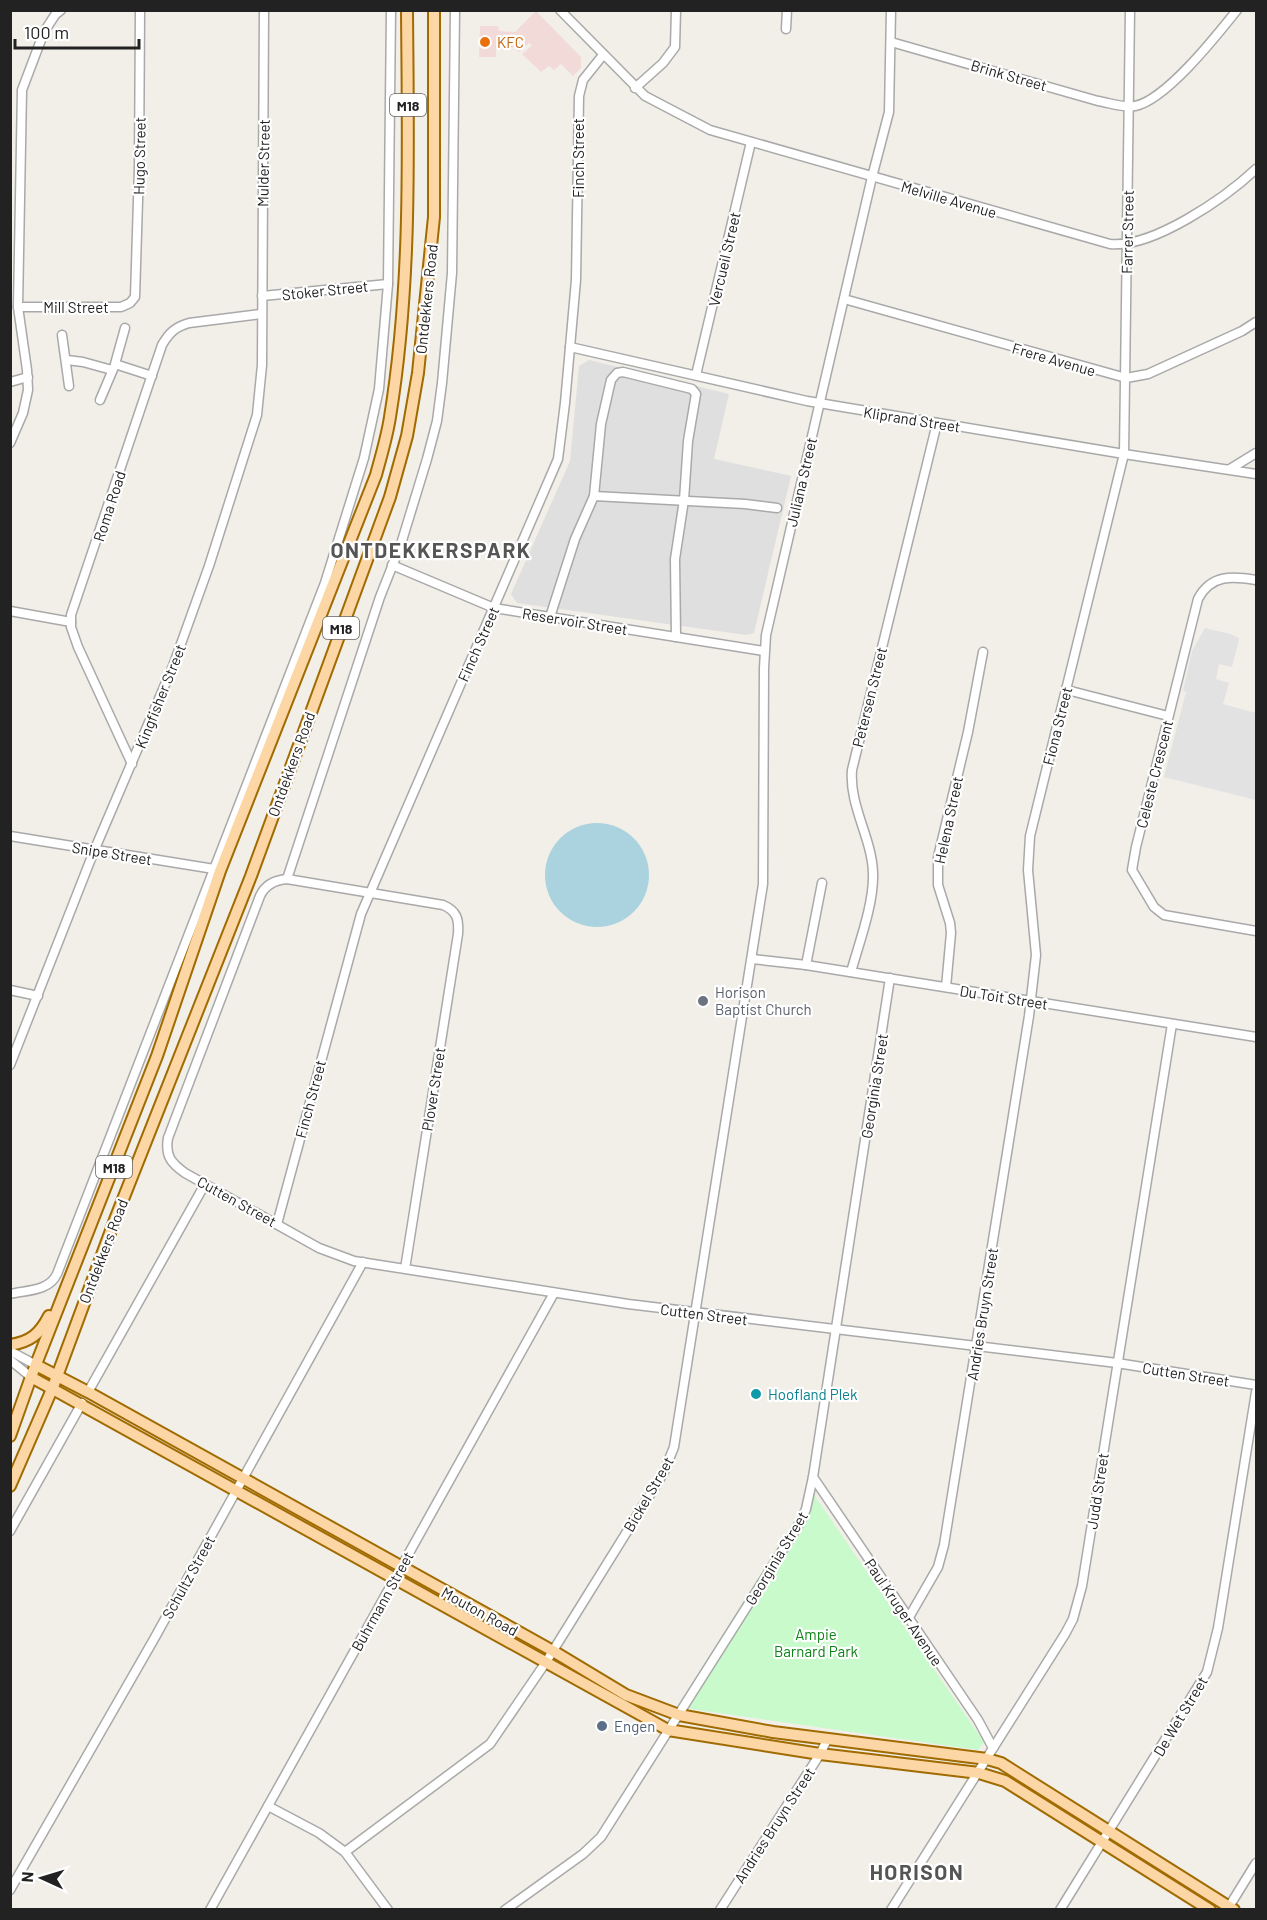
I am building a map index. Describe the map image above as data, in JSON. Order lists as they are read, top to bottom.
{
  "streets": {
    "main road": ["M18", "Ontdekkers Road", "Mouton Road"],
    "street": [
      "Brink Street",
      "Hugo Street",
      "Finch Street",
      "Mulder Street",
      "Melville Avenue",
      "Farrer Street",
      "Vercueil Street",
      "Stoker Street",
      "Mill Street",
      "Frere Avenue",
      "Kliprand Street",
      "Juliana Street",
      "Roma Road",
      "Reservoir Street",
      "Kingfisher Street",
      "Petersen Street",
      "Fiona Street",
      "Celeste Crescent",
      "Helena Street",
      "Snipe Street",
      "Du Toit Street",
      "Georginia Street",
      "Plover Street",
      "Cutten Street",
      "Andries Bruyn Street",
      "Judd Street",
      "Bickel Street",
      "Schultz Street",
      "Buhrmann Street",
      "Paul Kruger Avenue",
      "De Wet Street"
    ]
  },
  "crossings": [
    ["Brink Street", "Farrer Street"],
    ["Brink Street", "Juliana Street"],
    ["Hugo Street", "Mill Street"],
    ["Finch Street", "Melville Avenue"],
    ["Finch Street", "Kliprand Street"],
    ["Finch Street", "Reservoir Street"],
    ["Finch Street", "Plover Street"],
    ["Finch Street", "Cutten Street"],
    ["Mulder Street", "Stoker Street"],
    ["Mulder Street", "Roma Road"],
    ["Mulder Street", "Kingfisher Street"],
    ["Melville Avenue", "Farrer Street"],
    ["Melville Avenue", "Vercueil Street"],
    ["Melville Avenue", "Juliana Street"],
    ["Farrer Street", "Frere Avenue"],
    ["Farrer Street", "Kliprand Street"],
    ["Farrer Street", "Fiona Street"],
    ["Vercueil Street", "Kliprand Street"],
    ["Ontdekkers Road", "Reservoir Street"],
    ["Ontdekkers Road", "Cutten Street"],
    ["Ontdekkers Road", "Mouton Road"],
    ["Frere Avenue", "Juliana Street"],
    ["Kliprand Street", "Juliana Street"],
    ["Kliprand Street", "Petersen Street"],
    ["Kliprand Street", "Fiona Street"],
    ["Juliana Street", "Reservoir Street"],
    ["Juliana Street", "Du Toit Street"],
    ["Juliana Street", "Bickel Street"],
    ["Roma Road", "Kingfisher Street"],
    ["Kingfisher Street", "Snipe Street"],
    ["Petersen Street", "Du Toit Street"],
    ["Fiona Street", "Du Toit Street"],
    ["Fiona Street", "Andries Bruyn Street"],
    ["Helena Street", "Du Toit Street"],
    ["Du Toit Street", "Georginia Street"],
    ["Du Toit Street", "Andries Bruyn Street"],
    ["Du Toit Street", "Judd Street"],
    ["Du Toit Street", "Bickel Street"],
    ["Georginia Street", "Cutten Street"],
    ["Georginia Street", "Mouton Road"],
    ["Georginia Street", "Paul Kruger Avenue"],
    ["Plover Street", "Cutten Street"],
    ["Cutten Street", "Andries Bruyn Street"],
    ["Cutten Street", "Judd Street"],
    ["Cutten Street", "Bickel Street"],
    ["Cutten Street", "Schultz Street"],
    ["Cutten Street", "Buhrmann Street"],
    ["Andries Bruyn Street", "Mouton Road"],
    ["Andries Bruyn Street", "Paul Kruger Avenue"],
    ["Judd Street", "Mouton Road"],
    ["Judd Street", "Paul Kruger Avenue"],
    ["Bickel Street", "Mouton Road"],
    ["Schultz Street", "Mouton Road"],
    ["Buhrmann Street", "Mouton Road"]
  ],
  "districts": ["ONTDEKKERSPARK", "HORISON"],
  "parks": ["Ampie Barnard Park"],
  "places": [
    "KFC",
    "Horison Baptist Church",
    "Hoofland Plek",
    "Engen"
  ],
  "scale_bar": "100 m",
  "north": "left"
}
